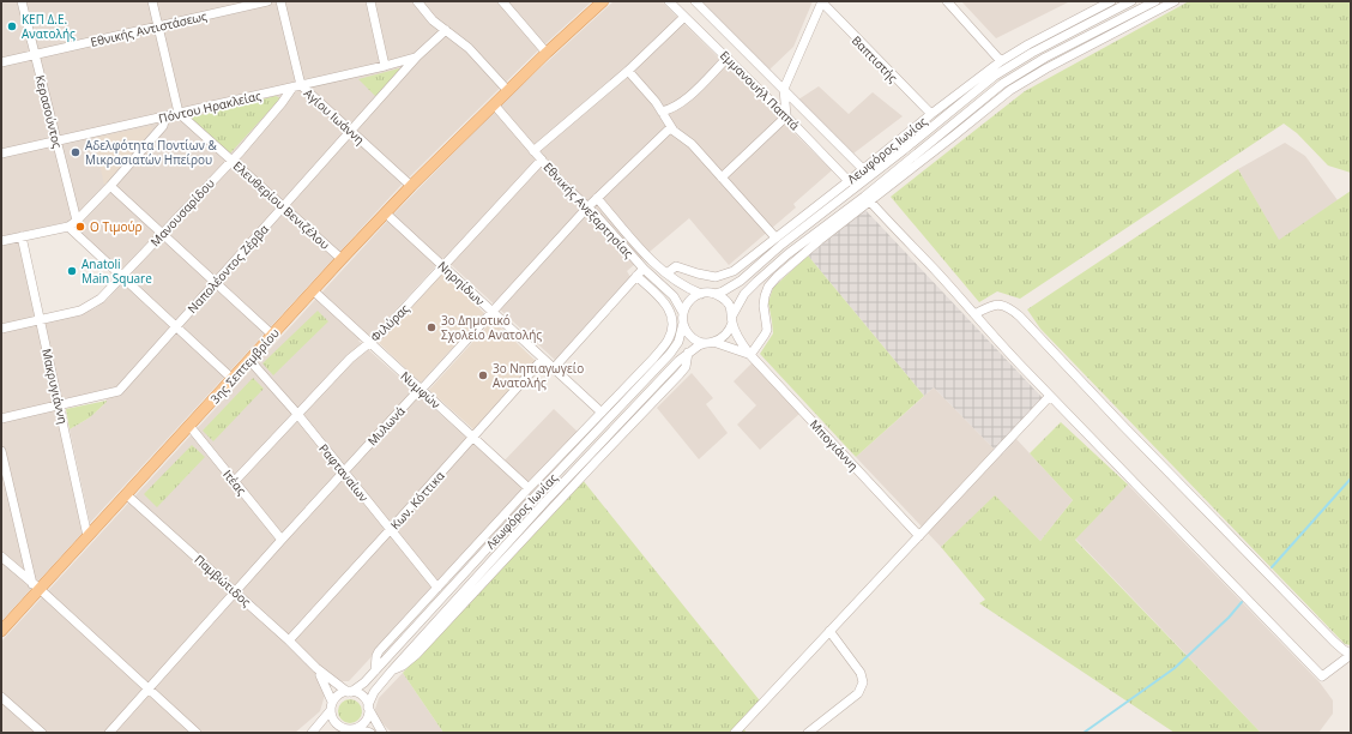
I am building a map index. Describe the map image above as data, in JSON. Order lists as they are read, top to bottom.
{
  "streets": {
    "main road": ["3ης Σεπτεμβρίου"],
    "street": [
      "Εθνικής Αντιστάσεως",
      "Βαπτιστής",
      "Εμμανουήλ Παππά",
      "Πόντου Ηρακλείας",
      "Κερασούντος",
      "Αγίου Ιωάννη",
      "Λεωφόρος Ιωνίας",
      "Ελευθερίου Βενιζέλου",
      "Εθνικής Ανεξαρτησίας",
      "Μανουσαρίδου",
      "Ναπολέοντος Ζέρβα",
      "Νηρηίδων",
      "Φιλύρας",
      "Μακρυγιάννη",
      "Νυμφών",
      "Μυλωνά",
      "Μπογιάννη",
      "Ραφταναίων",
      "Ιτέας",
      "Κων. Κόττικα",
      "Παμβώτιδος"
    ]
  },
  "crossings": [
    ["Εθνικής Αντιστάσεως", "Κερασούντος"],
    ["Βαπτιστής", "Λεωφόρος Ιωνίας"],
    ["Εμμανουήλ Παππά", "Λεωφόρος Ιωνίας"],
    ["Πόντου Ηρακλείας", "Κερασούντος"],
    ["Πόντου Ηρακλείας", "Αγίου Ιωάννη"],
    ["Πόντου Ηρακλείας", "Ελευθερίου Βενιζέλου"],
    ["Πόντου Ηρακλείας", "Μανουσαρίδου"],
    ["Πόντου Ηρακλείας", "Ναπολέοντος Ζέρβα"],
    ["Αγίου Ιωάννη", "Μανουσαρίδου"],
    ["Αγίου Ιωάννη", "Ναπολέοντος Ζέρβα"],
    ["Αγίου Ιωάννη", "3ης Σεπτεμβρίου"],
    ["Λεωφόρος Ιωνίας", "Εθνικής Ανεξαρτησίας"],
    ["Λεωφόρος Ιωνίας", "Μπογιάννη"],
    ["Λεωφόρος Ιωνίας", "Παμβώτιδος"],
    ["Ελευθερίου Βενιζέλου", "Μανουσαρίδου"],
    ["Ελευθερίου Βενιζέλου", "Ναπολέοντος Ζέρβα"],
    ["Ελευθερίου Βενιζέλου", "3ης Σεπτεμβρίου"],
    ["Εθνικής Ανεξαρτησίας", "Φιλύρας"],
    ["Εθνικής Ανεξαρτησίας", "3ης Σεπτεμβρίου"],
    ["Εθνικής Ανεξαρτησίας", "Μυλωνά"],
    ["Εθνικής Ανεξαρτησίας", "Μπογιάννη"],
    ["Μανουσαρίδου", "Μακρυγιάννη"],
    ["Ναπολέοντος Ζέρβα", "Μακρυγιάννη"],
    ["Νηρηίδων", "Φιλύρας"],
    ["Νηρηίδων", "3ης Σεπτεμβρίου"],
    ["Νηρηίδων", "Μυλωνά"],
    ["Νηρηίδων", "Κων. Κόττικα"],
    ["Φιλύρας", "Νυμφών"],
    ["Φιλύρας", "Ραφταναίων"],
    ["Φιλύρας", "Ιτέας"],
    ["3ης Σεπτεμβρίου", "Μακρυγιάννη"],
    ["3ης Σεπτεμβρίου", "Νυμφών"],
    ["3ης Σεπτεμβρίου", "Ραφταναίων"],
    ["3ης Σεπτεμβρίου", "Ιτέας"],
    ["3ης Σεπτεμβρίου", "Παμβώτιδος"],
    ["Νυμφών", "Μυλωνά"],
    ["Νυμφών", "Κων. Κόττικα"],
    ["Μυλωνά", "Ραφταναίων"],
    ["Μυλωνά", "Ιτέας"],
    ["Μυλωνά", "Παμβώτιδος"],
    ["Ραφταναίων", "Κων. Κόττικα"],
    ["Κων. Κόττικα", "Παμβώτιδος"]
  ],
  "places": [
    "ΚΕΠ Δ.Ε. Ανατολής",
    "Αδελφότητα Ποντίων & Μικρασιατών Ηπείρου",
    "Ο Τιμούρ",
    "Anatoli Main Square",
    "3ο Δημοτικό Σχολείο Ανατολής",
    "3ο Νηπιαγωγείο Ανατολής"
  ]
}
